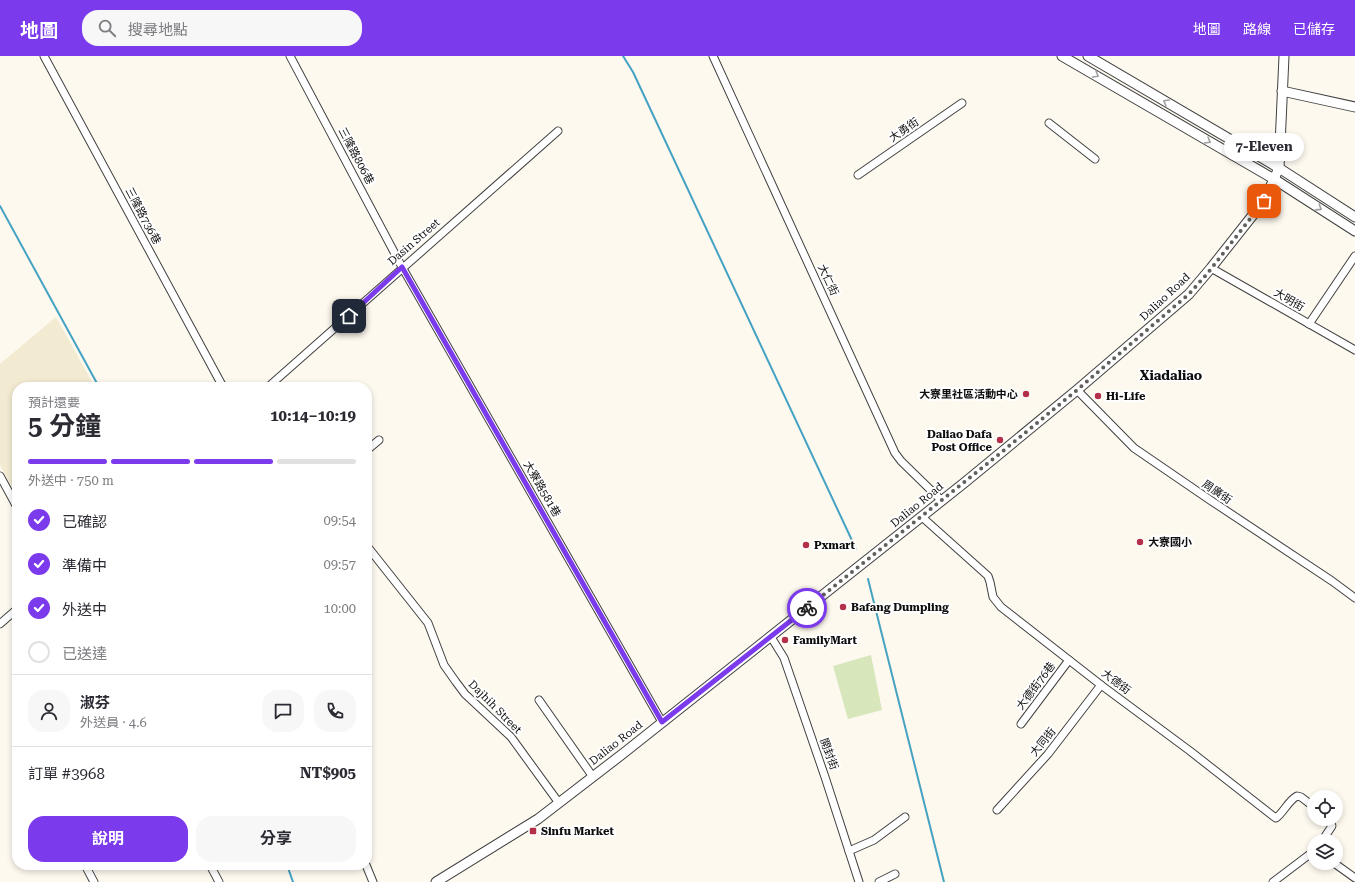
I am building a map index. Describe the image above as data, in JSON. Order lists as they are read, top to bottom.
{
  "streets": {
    "street": [
      "大勇街",
      "三隆路806巷",
      "三隆路736巷",
      "Dasin Street",
      "大仁街",
      "Daliao Road",
      "大明街",
      "大寮路581巷",
      "周廣街",
      "大德街",
      "大德街76巷",
      "Dajhih Street",
      "大同街",
      "開封街"
    ]
  },
  "crossings": [
    ["三隆路806巷", "Dasin Street"],
    ["三隆路806巷", "大寮路581巷"],
    ["Dasin Street", "大寮路581巷"],
    ["大仁街", "Daliao Road"],
    ["Daliao Road", "大明街"],
    ["Daliao Road", "大寮路581巷"],
    ["Daliao Road", "周廣街"],
    ["Daliao Road", "大德街"],
    ["Daliao Road", "Dajhih Street"],
    ["Daliao Road", "開封街"],
    ["大德街", "大德街76巷"],
    ["大德街", "大同街"]
  ],
  "districts": ["Xiadaliao"],
  "places": {
    "other": [
      "7-Eleven",
      "大寮里社區活動中心",
      "Hi-Life",
      "Daliao Dafa Post Office",
      "大寮國小",
      "Pxmart",
      "Bafang Dumpling",
      "FamilyMart"
    ],
    "transit": ["Sinfu Market"]
  },
  "page": {
    "header": "地圖",
    "search": "搜尋地點",
    "nav": ["地圖", "路線", "已儲存"],
    "bubble": "7-Eleven",
    "heading": ["5 分鐘", "預計還要", "10:14–10:19"],
    "panel": [
      "淑芬",
      "外送員 · 4.6",
      "訂單 #3968",
      "NT$905"
    ],
    "bar": "外送中 · 750 m",
    "list": [
      ["已確認", "09:54"],
      ["準備中", "09:57"],
      ["外送中", "10:00"],
      "已送達"
    ],
    "buttons": ["說明", "分享"]
  }
}
